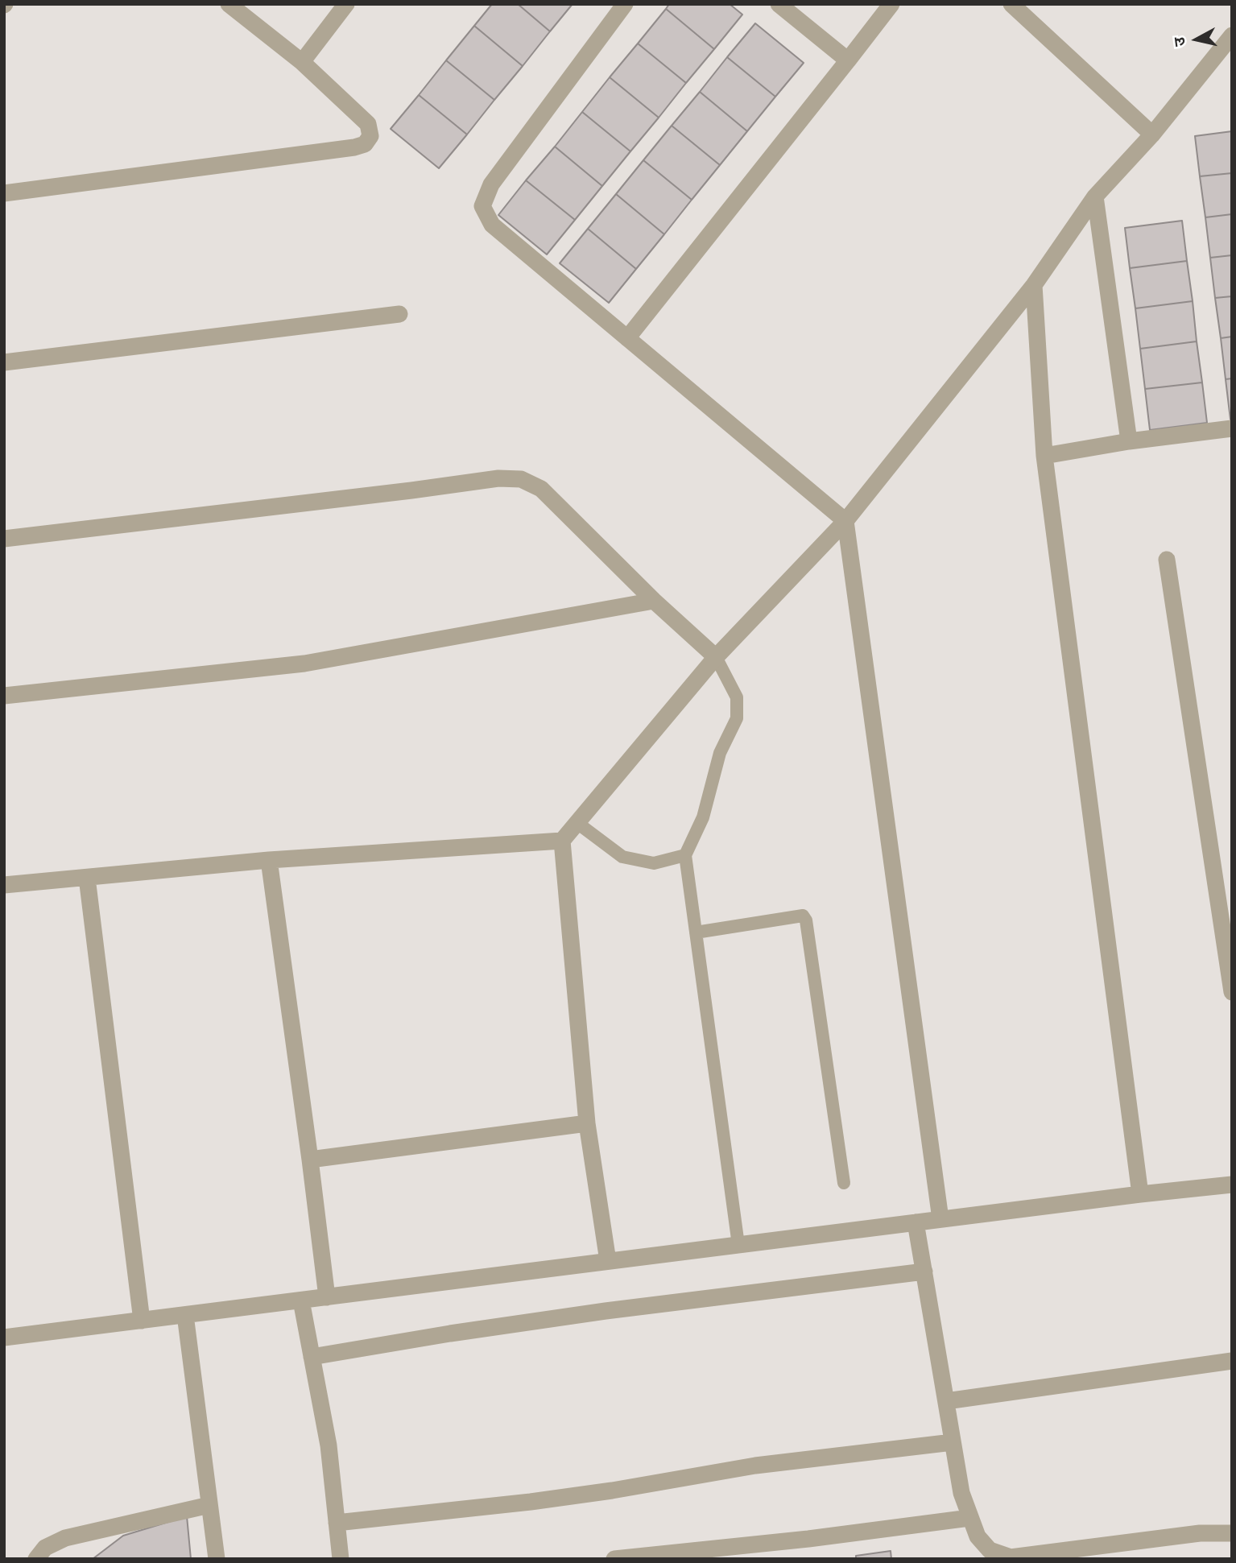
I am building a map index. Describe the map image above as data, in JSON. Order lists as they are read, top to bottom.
{
  "north": "left"
}
